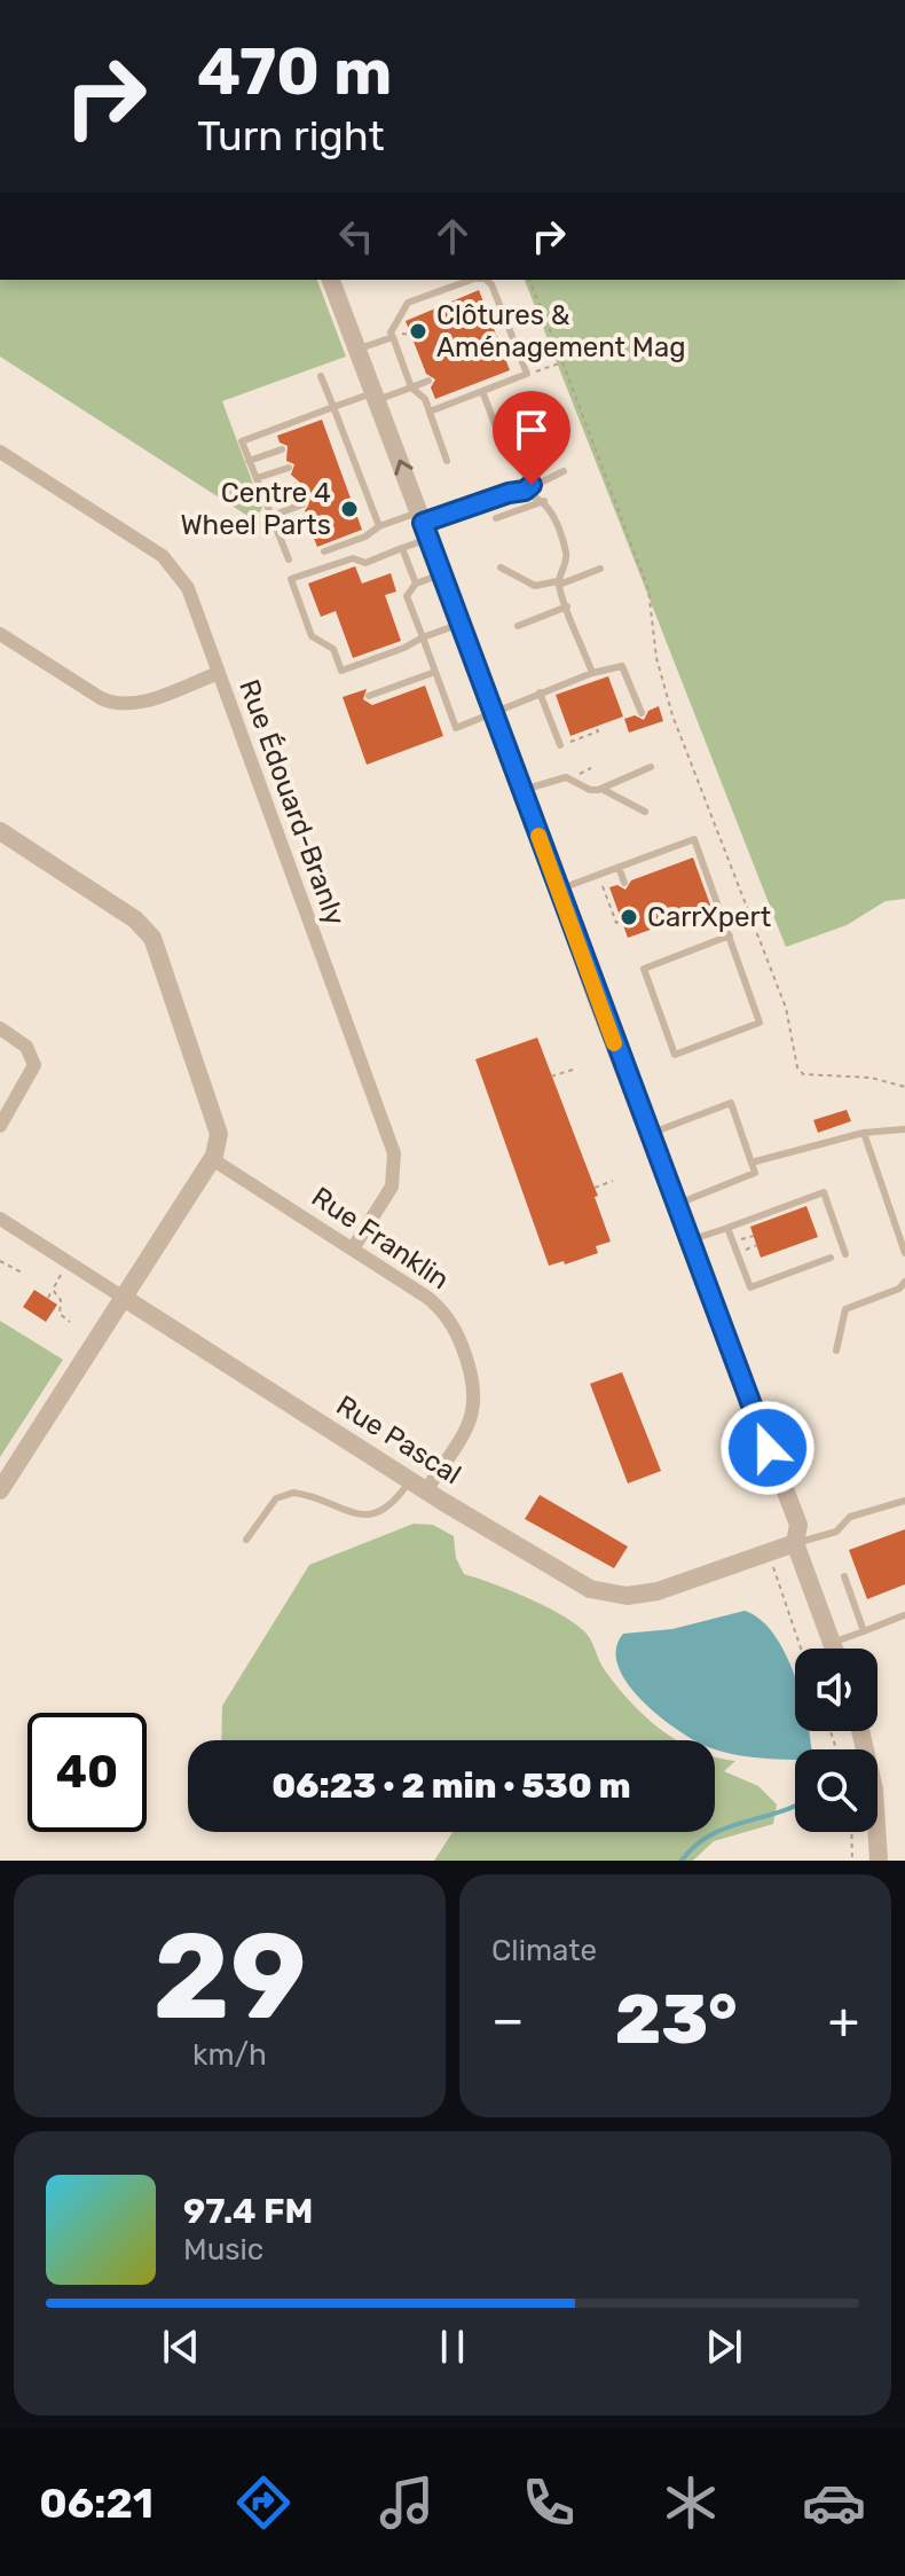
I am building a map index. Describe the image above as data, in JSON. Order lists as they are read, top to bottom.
{
  "streets": {
    "street": ["Rue Édouard-Branly", "Rue Franklin", "Rue Pascal"]
  },
  "crossings": [
    ["Rue Édouard-Branly", "Rue Franklin"],
    ["Rue Franklin", "Rue Pascal"]
  ],
  "places": ["Clôtures & Aménagement Mag", "Centre 4 Wheel Parts", "CarrXpert"],
  "page": {
    "turn": ["470 m", "Turn right"],
    "limit": "40",
    "trip": "06:23 · 2 min · 530 m",
    "tile": [
      ["29", "km/h"],
      "Climate"
    ],
    "heat": ["−", "23°", "+"],
    "song": ["97.4 FM", "Music"],
    "tabs": "06:21"
  }
}
